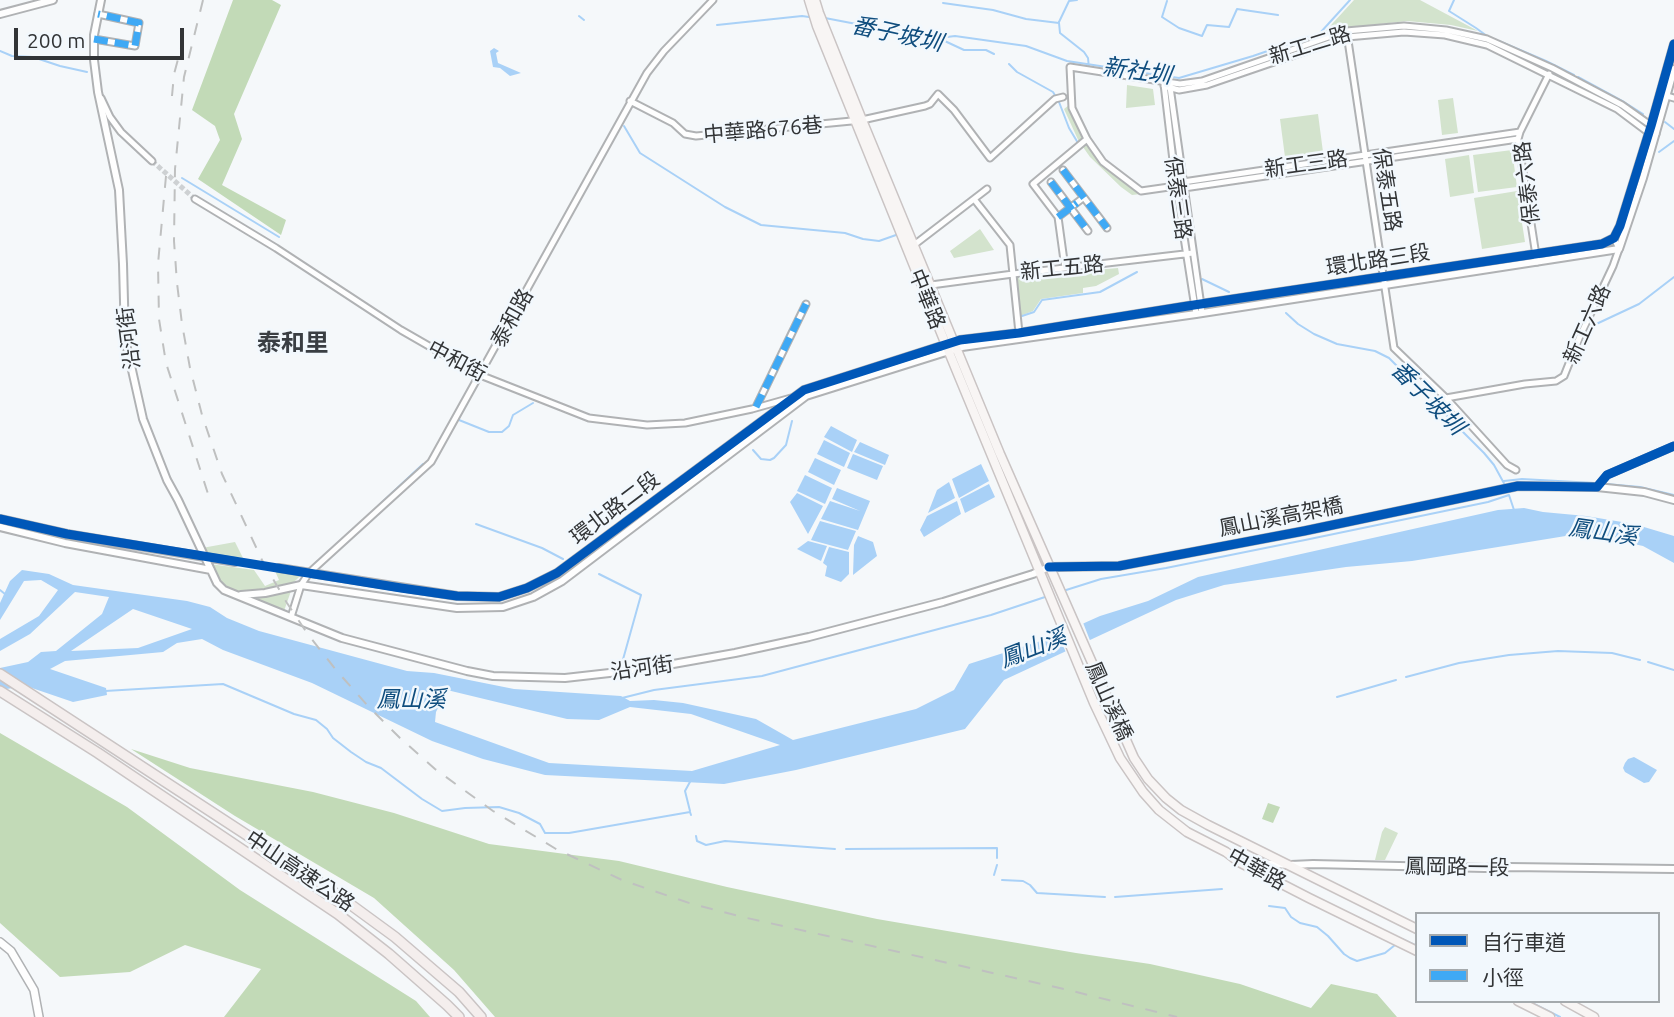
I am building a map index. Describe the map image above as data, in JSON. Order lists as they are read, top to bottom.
{
  "streets": {
    "highway": ["中山高速公路"],
    "main road": ["中華路", "鳳山溪橋"],
    "street": [
      "新工二路",
      "中華路676巷",
      "新工三路",
      "保泰六路",
      "保泰五路",
      "保泰三路",
      "環北路三段",
      "新工五路",
      "泰和路",
      "新工六路",
      "沿河街",
      "中和街",
      "環北路二段",
      "鳳山溪高架橋",
      "鳳岡路一段"
    ]
  },
  "crossings": [
    ["新工二路", "新工三路"],
    ["新工二路", "保泰六路"],
    ["新工二路", "保泰五路"],
    ["新工二路", "保泰三路"],
    ["中華路676巷", "中華路"],
    ["中華路676巷", "泰和路"],
    ["新工三路", "保泰六路"],
    ["新工三路", "保泰五路"],
    ["新工三路", "保泰三路"],
    ["保泰六路", "環北路三段"],
    ["保泰五路", "環北路三段"],
    ["保泰五路", "新工六路"],
    ["保泰三路", "環北路三段"],
    ["保泰三路", "新工五路"],
    ["環北路三段", "中華路"],
    ["環北路三段", "新工六路"],
    ["環北路三段", "環北路二段"],
    ["新工五路", "中華路"],
    ["中華路", "沿河街"],
    ["中華路", "環北路二段"],
    ["中華路", "鳳山溪高架橋"],
    ["中華路", "鳳山溪橋"],
    ["中華路", "鳳岡路一段"],
    ["泰和路", "沿河街"],
    ["泰和路", "中和街"],
    ["泰和路", "環北路二段"],
    ["沿河街", "環北路二段"],
    ["沿河街", "鳳山溪高架橋"],
    ["沿河街", "鳳山溪橋"],
    ["中和街", "環北路二段"],
    ["鳳山溪高架橋", "鳳山溪橋"]
  ],
  "districts": ["泰和里"],
  "water": ["番子坡圳", "新社圳", "鳳山溪"],
  "legend": ["自行車道", "小徑"],
  "scale_bar": "200 m"
}
